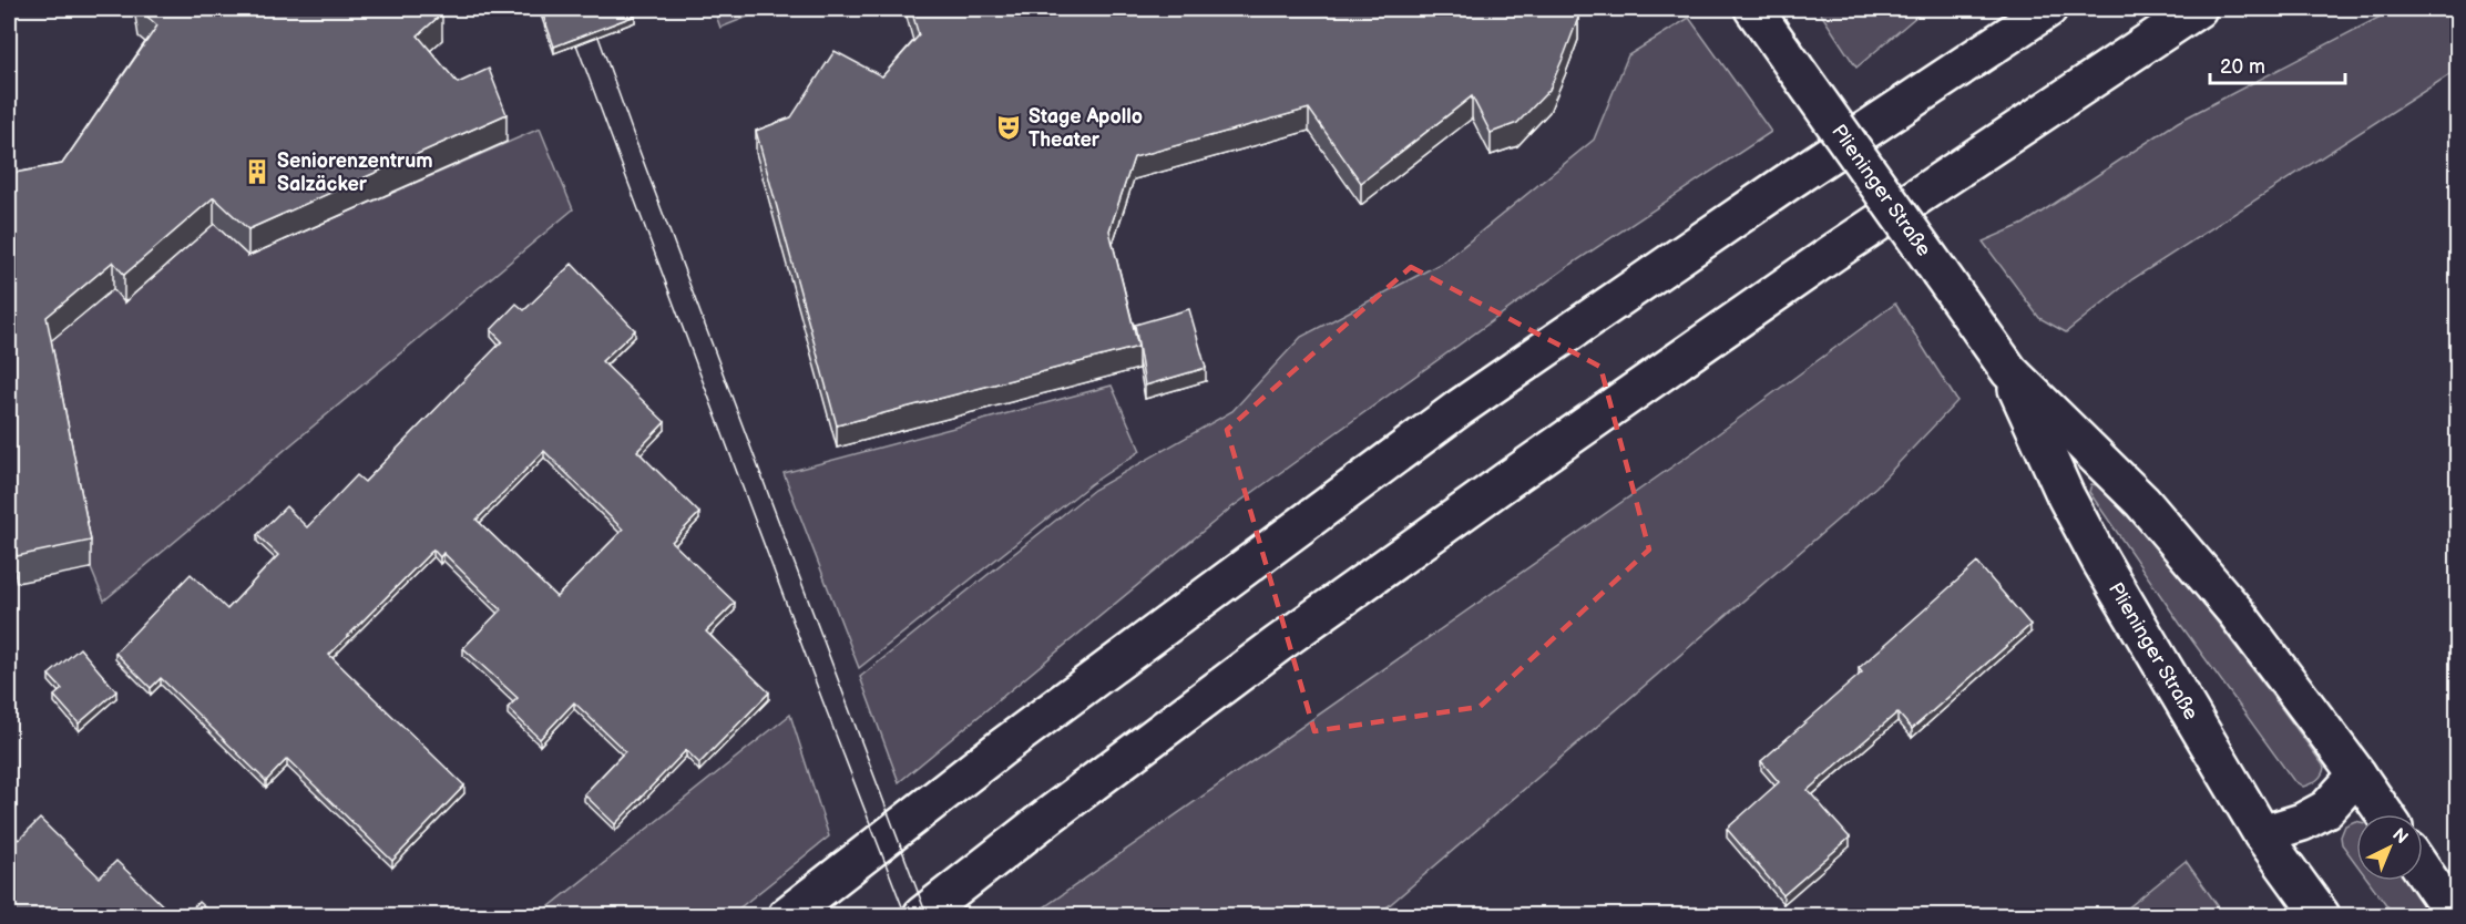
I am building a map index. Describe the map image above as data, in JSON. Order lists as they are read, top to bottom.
{
  "streets": {
    "main road": ["Plieninger Straße"]
  },
  "places": {
    "theatre": ["Stage Apollo Theater"],
    "building": ["Seniorenzentrum Salzäcker"]
  },
  "scale_bar": "20 m",
  "north": "top right"
}
